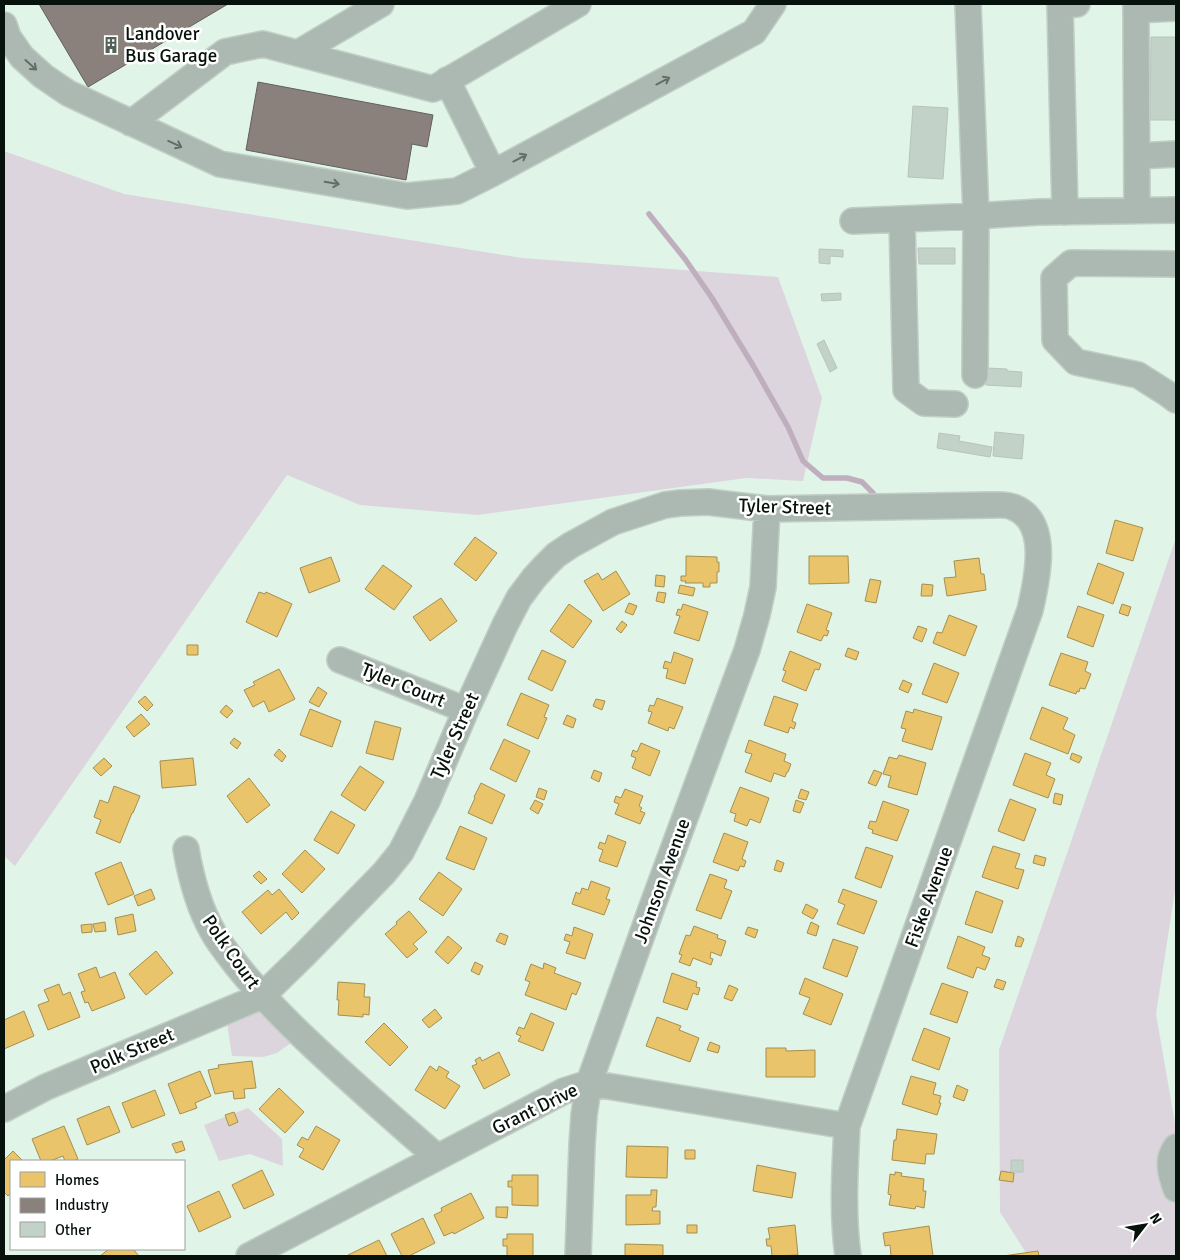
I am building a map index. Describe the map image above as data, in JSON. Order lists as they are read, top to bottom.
{
  "streets": {
    "street": [
      "Tyler Street",
      "Tyler Court",
      "Johnson Avenue",
      "Fiske Avenue",
      "Polk Court",
      "Polk Street",
      "Grant Drive"
    ]
  },
  "crossings": [
    ["Tyler Street", "Tyler Court"],
    ["Tyler Street", "Johnson Avenue"],
    ["Tyler Street", "Fiske Avenue"],
    ["Tyler Street", "Polk Court"],
    ["Tyler Street", "Polk Street"],
    ["Johnson Avenue", "Grant Drive"],
    ["Fiske Avenue", "Grant Drive"],
    ["Polk Court", "Polk Street"]
  ],
  "places": {
    "building": ["Landover Bus Garage"]
  },
  "legend": ["Homes", "Industry", "Other"],
  "north": "top right"
}
